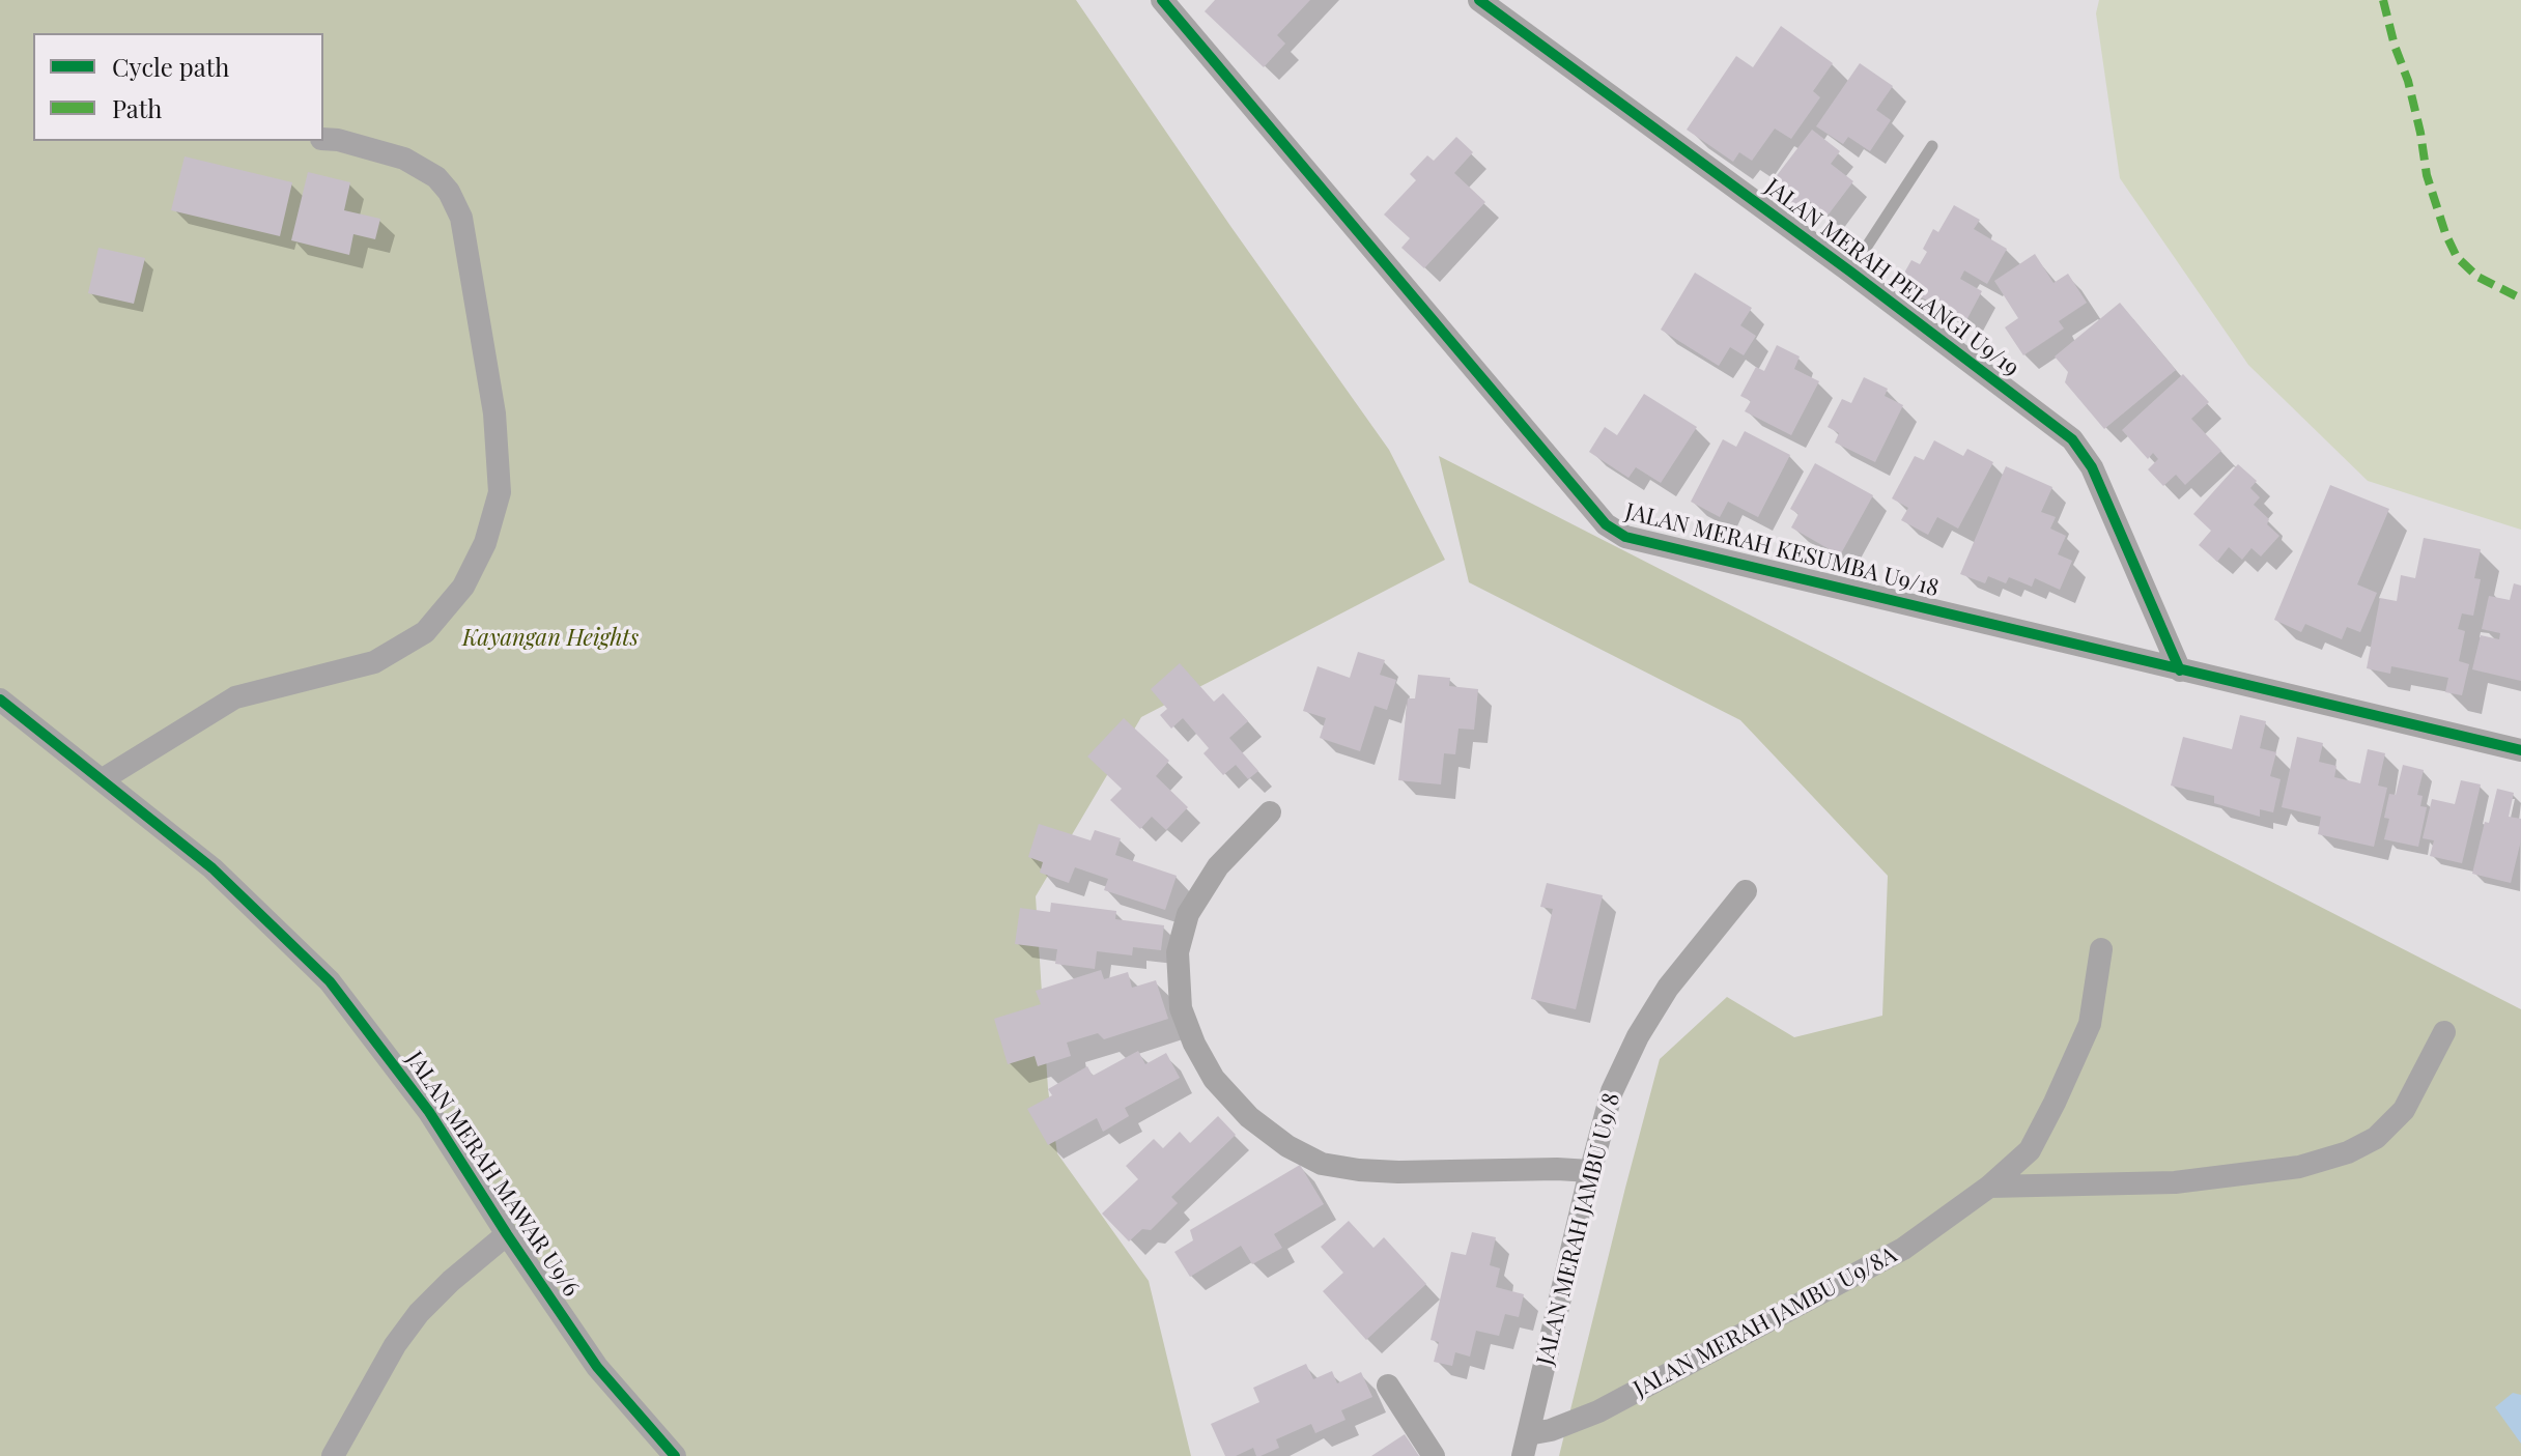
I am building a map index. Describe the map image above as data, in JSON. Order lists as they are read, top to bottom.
{
  "streets": {
    "street": [
      "JALAN MERAH PELANGI U9/19",
      "JALAN MERAH KESUMBA U9/18",
      "JALAN MERAH MAWAR U9/6",
      "JALAN MERAH JAMBU U9/8",
      "JALAN MERAH JAMBU U9/8A"
    ]
  },
  "crossings": [
    ["JALAN MERAH PELANGI U9/19", "JALAN MERAH KESUMBA U9/18"],
    ["JALAN MERAH JAMBU U9/8", "JALAN MERAH JAMBU U9/8A"]
  ],
  "parks": ["Kayangan Heights"],
  "legend": ["Cycle path", "Path"]
}
